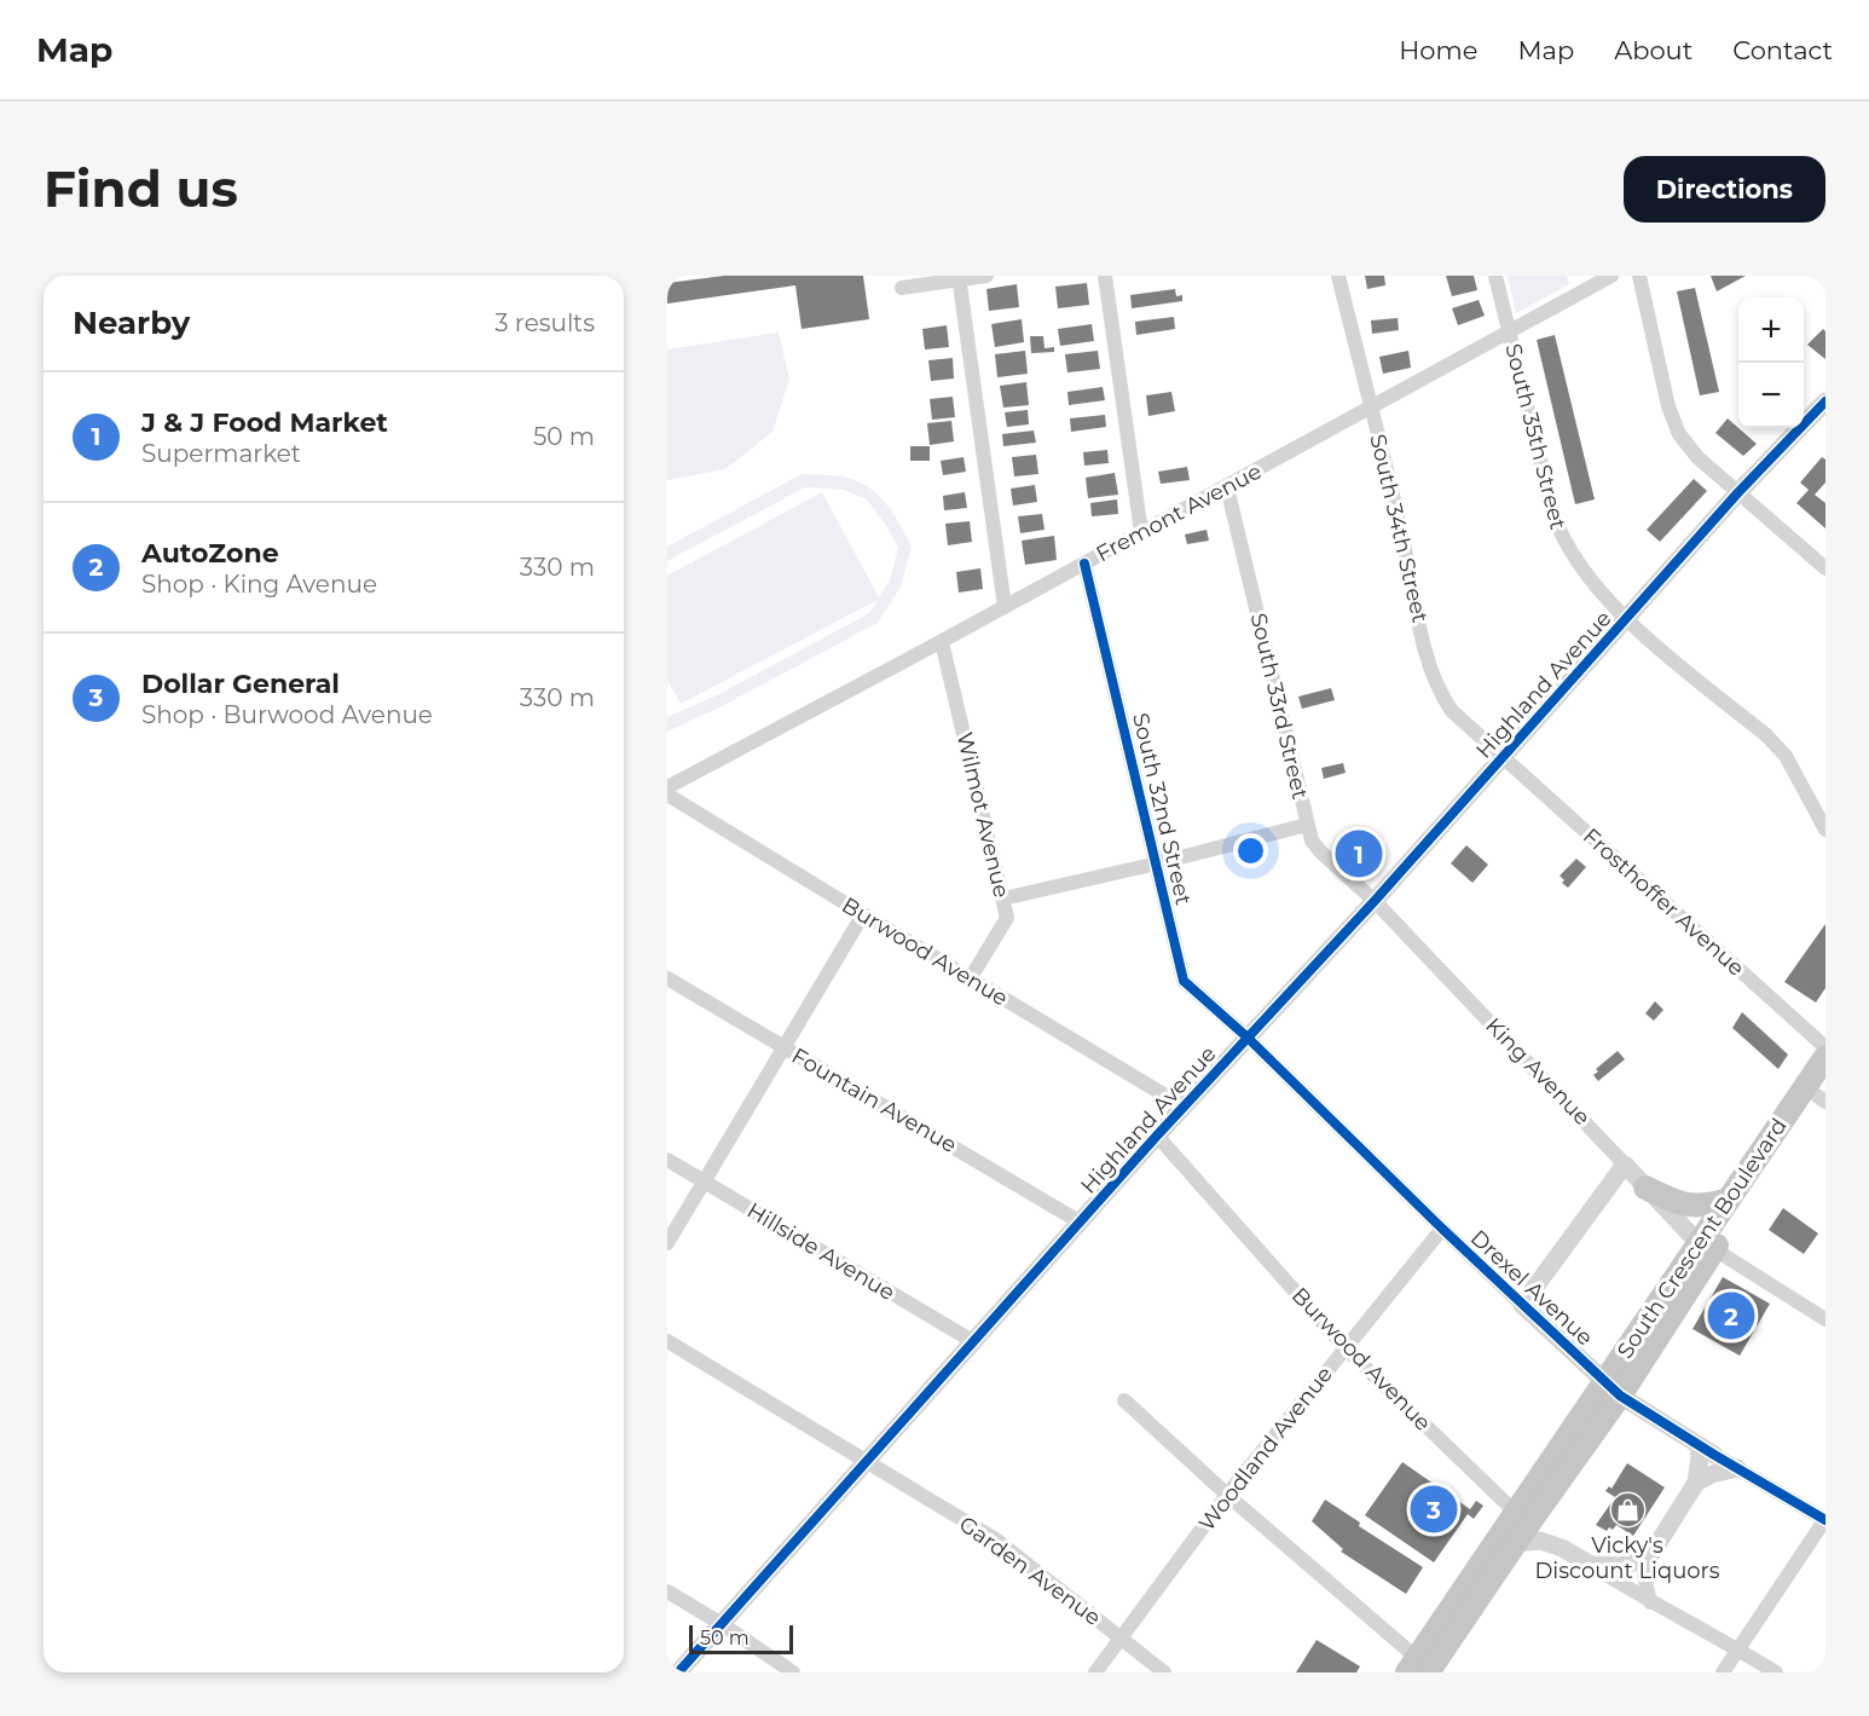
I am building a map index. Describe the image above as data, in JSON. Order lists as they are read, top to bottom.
{
  "streets": {
    "highway": ["South Crescent Boulevard"],
    "street": [
      "South 35th Street",
      "Fremont Avenue",
      "South 34th Street",
      "Highland Avenue",
      "South 33rd Street",
      "South 32nd Street",
      "Wilmot Avenue",
      "Frosthoffer Avenue",
      "Burwood Avenue",
      "King Avenue",
      "Fountain Avenue",
      "Hillside Avenue",
      "Drexel Avenue",
      "Woodland Avenue",
      "Garden Avenue"
    ]
  },
  "crossings": [
    ["South 35th Street", "Fremont Avenue"],
    ["South 35th Street", "Highland Avenue"],
    ["Fremont Avenue", "South 34th Street"],
    ["Fremont Avenue", "South 33rd Street"],
    ["Fremont Avenue", "South 32nd Street"],
    ["Fremont Avenue", "Wilmot Avenue"],
    ["South 34th Street", "Highland Avenue"],
    ["South 34th Street", "Frosthoffer Avenue"],
    ["Highland Avenue", "South 33rd Street"],
    ["Highland Avenue", "South 32nd Street"],
    ["Highland Avenue", "Frosthoffer Avenue"],
    ["Highland Avenue", "Burwood Avenue"],
    ["Highland Avenue", "King Avenue"],
    ["Highland Avenue", "Fountain Avenue"],
    ["Highland Avenue", "Hillside Avenue"],
    ["Highland Avenue", "Drexel Avenue"],
    ["Highland Avenue", "Garden Avenue"],
    ["South 33rd Street", "King Avenue"],
    ["South 32nd Street", "Drexel Avenue"],
    ["Wilmot Avenue", "Burwood Avenue"],
    ["Burwood Avenue", "South Crescent Boulevard"],
    ["Burwood Avenue", "Woodland Avenue"],
    ["King Avenue", "South Crescent Boulevard"],
    ["South Crescent Boulevard", "Drexel Avenue"],
    ["Drexel Avenue", "Woodland Avenue"],
    ["Woodland Avenue", "Garden Avenue"]
  ],
  "places": {
    "shop": ["Vicky's Discount Liquors"]
  },
  "scale_bar": "50 m",
  "page": {
    "header": "Map",
    "nav": [
      "Home",
      "Map",
      "About",
      "Contact"
    ],
    "buttons": "Directions",
    "title": "Find us",
    "heading": ["Nearby", "3 results"],
    "map_buttons": ["+", "−"],
    "list": [
      {
        "mark": "1",
        "name": "J & J Food Market",
        "note": "Supermarket",
        "value": "50 m"
      },
      {
        "mark": "2",
        "name": "AutoZone",
        "note": "Shop · King Avenue",
        "value": "330 m"
      },
      {
        "mark": "3",
        "name": "Dollar General",
        "note": "Shop · Burwood Avenue",
        "value": "330 m"
      }
    ],
    "pins": ["1", "2", "3"],
    "scale": "50 m"
  }
}
